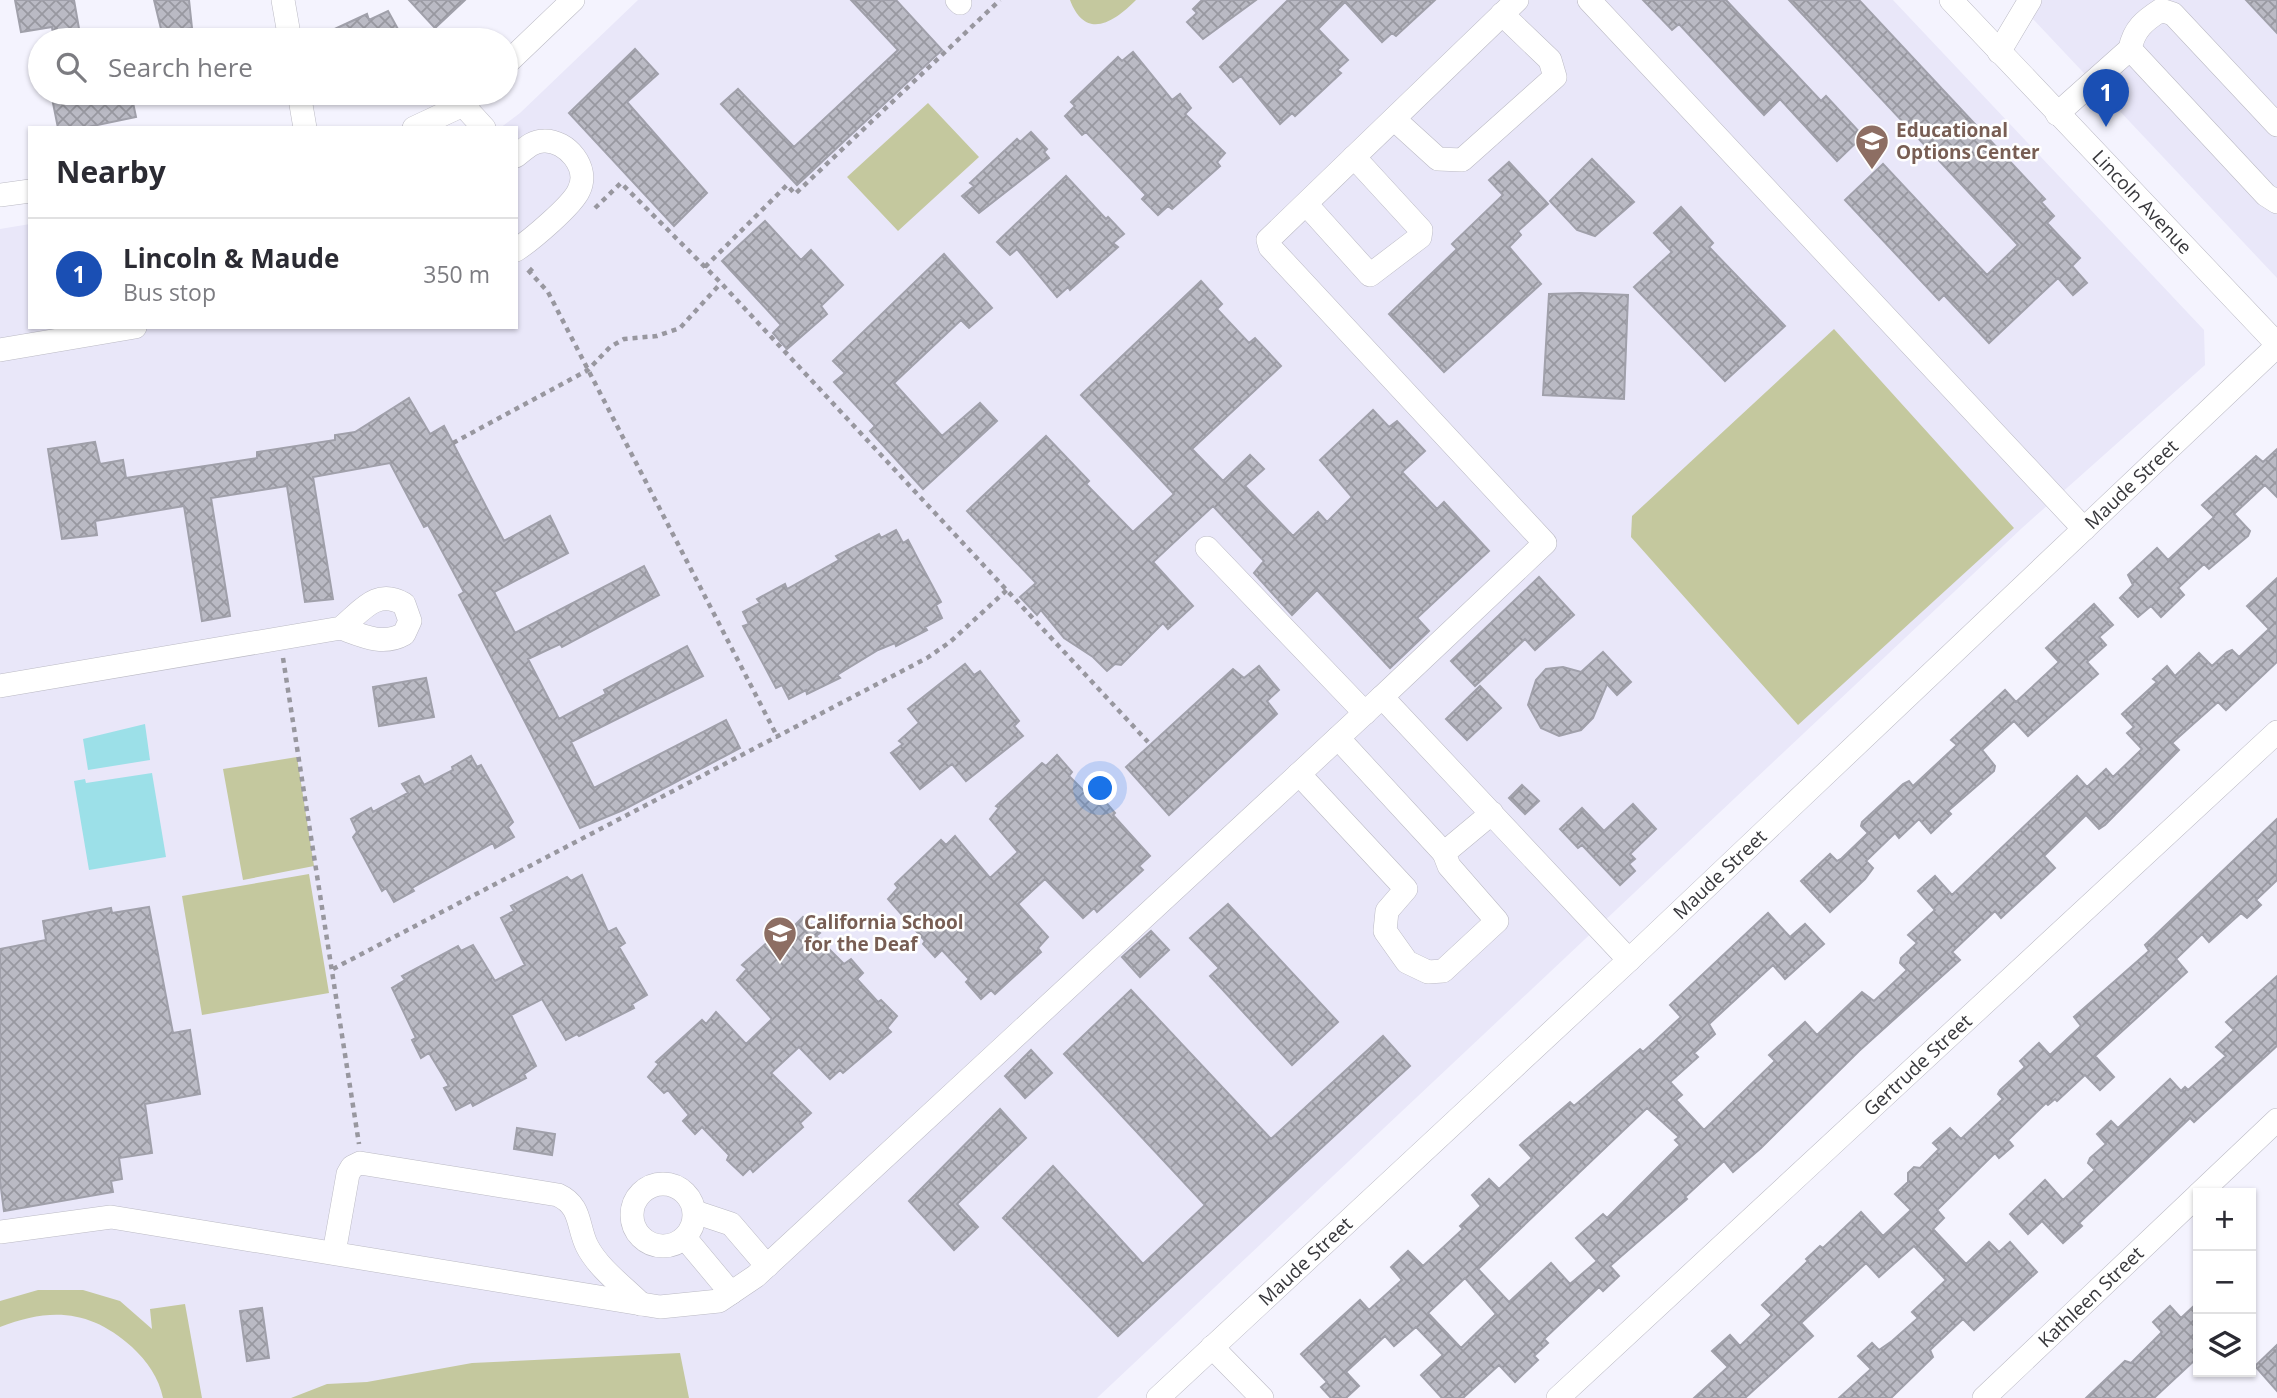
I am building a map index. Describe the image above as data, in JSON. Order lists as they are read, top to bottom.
{
  "streets": {
    "street": [
      "Lincoln Avenue",
      "Maude Street",
      "Gertrude Street",
      "Kathleen Street"
    ]
  },
  "crossings": [
    ["Lincoln Avenue", "Maude Street"]
  ],
  "places": {
    "school or university": ["Educational Options Center", "California School for the Deaf"]
  },
  "page": {
    "search": "Search here",
    "pins": "1",
    "heading": "Nearby",
    "list": [
      {
        "mark": "1",
        "name": "Lincoln & Maude",
        "note": "Bus stop",
        "value": "350 m"
      }
    ],
    "map_buttons": ["+", "−"]
  }
}
